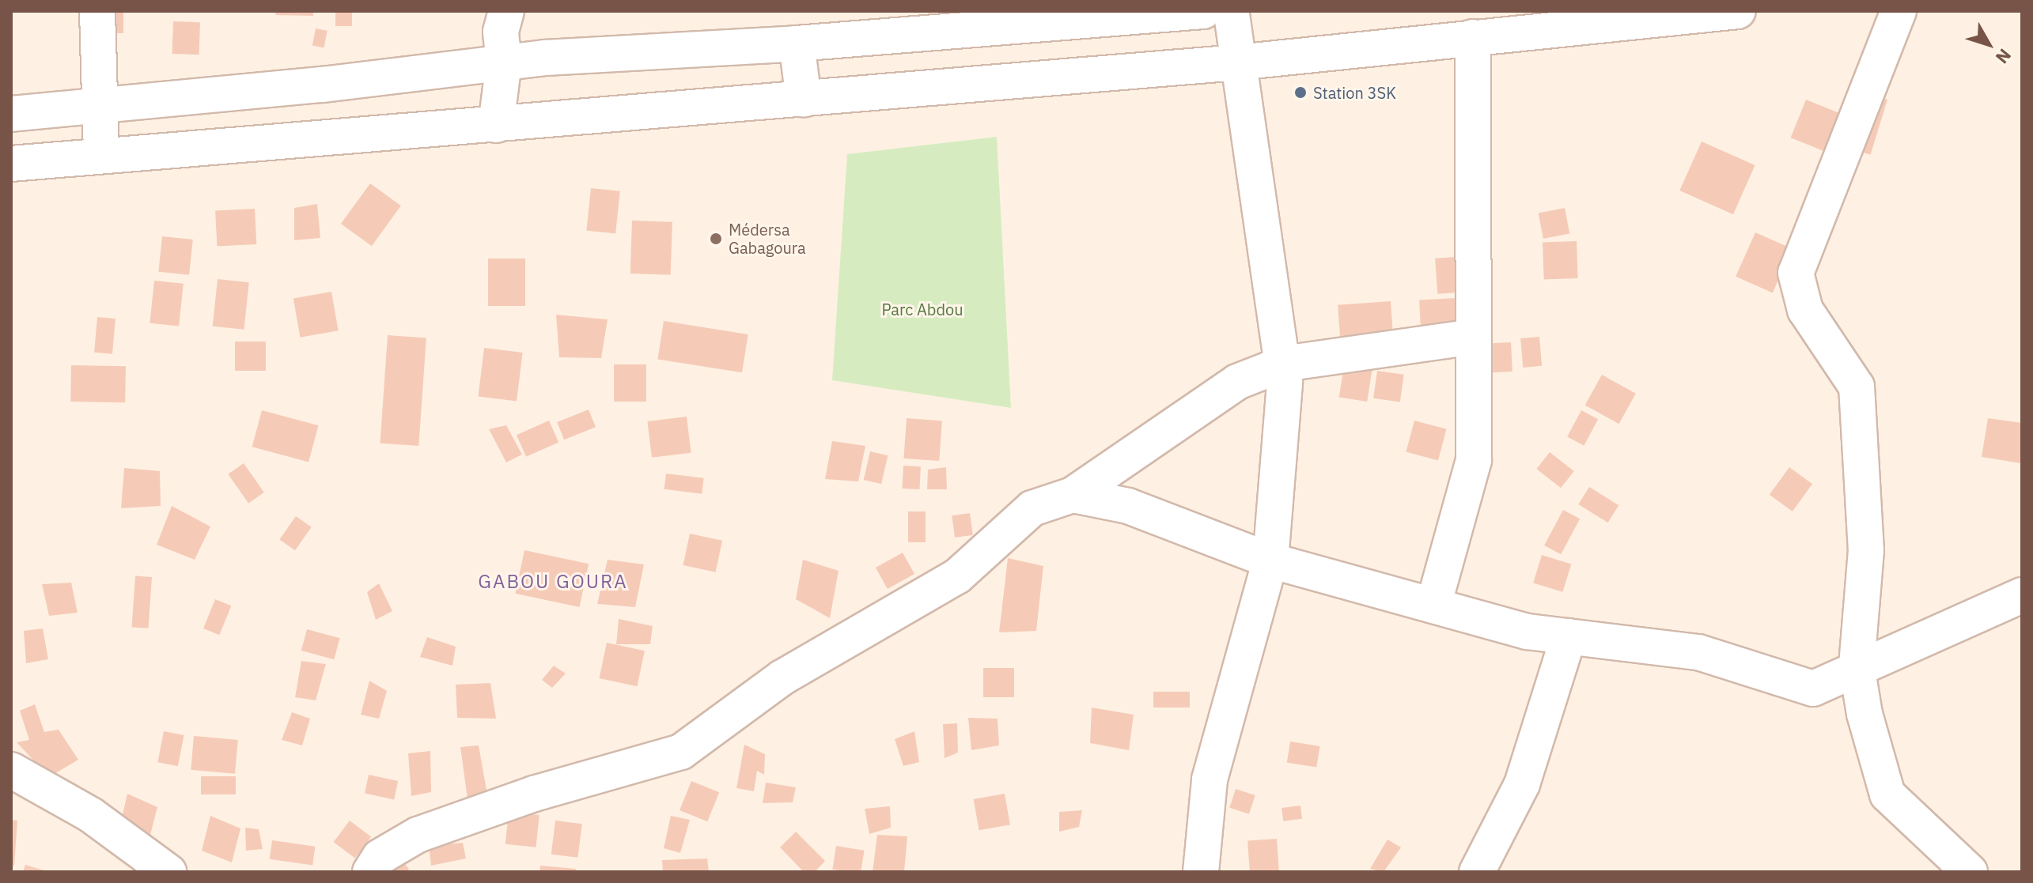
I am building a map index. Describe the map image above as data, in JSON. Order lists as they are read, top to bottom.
{
  "districts": ["GABOU GOURA"],
  "parks": ["Parc Abdou"],
  "places": ["Station 3SK", "Médersa Gabagoura"],
  "north": "bottom right"
}
